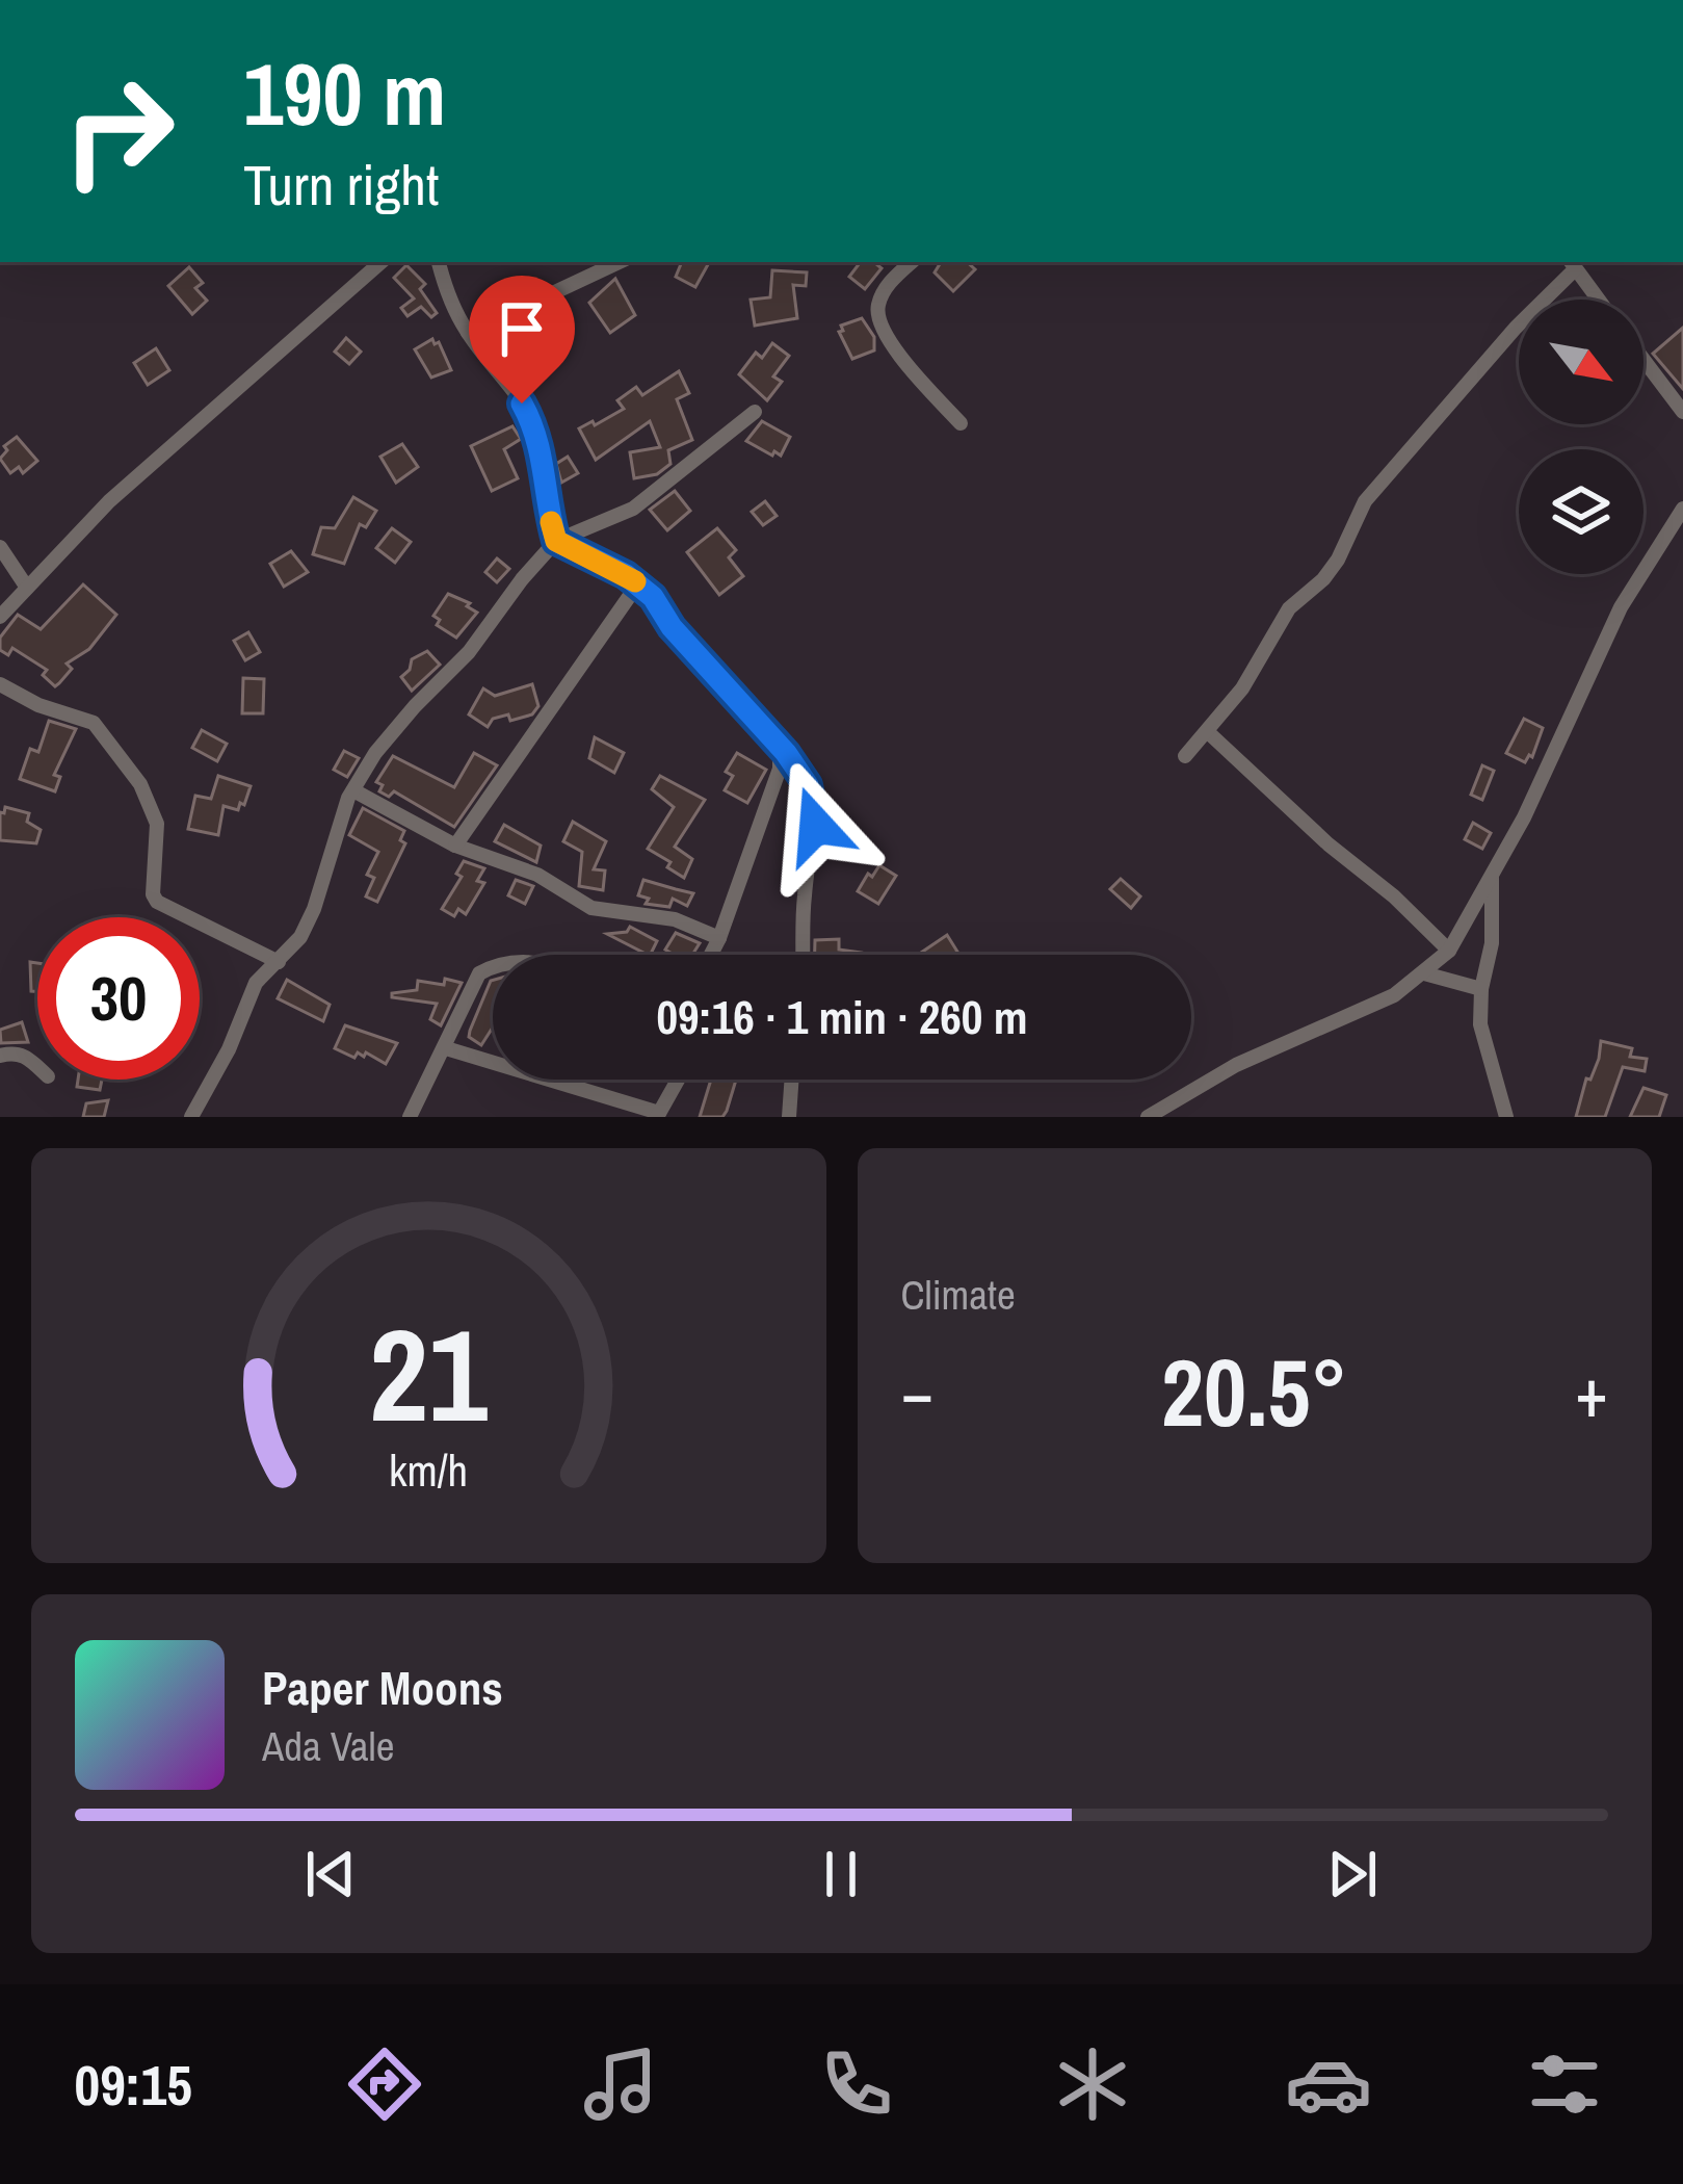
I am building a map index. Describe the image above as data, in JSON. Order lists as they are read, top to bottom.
{
  "north": "bottom right",
  "page": {
    "turn": ["190 m", "Turn right"],
    "limit": "30",
    "trip": "09:16 · 1 min · 260 m",
    "tile": "Climate",
    "heat": ["−", "20.5°", "+"],
    "song": ["Paper Moons", "Ada Vale"],
    "tabs": "09:15",
    "gauge": ["21", "km/h"]
  }
}
